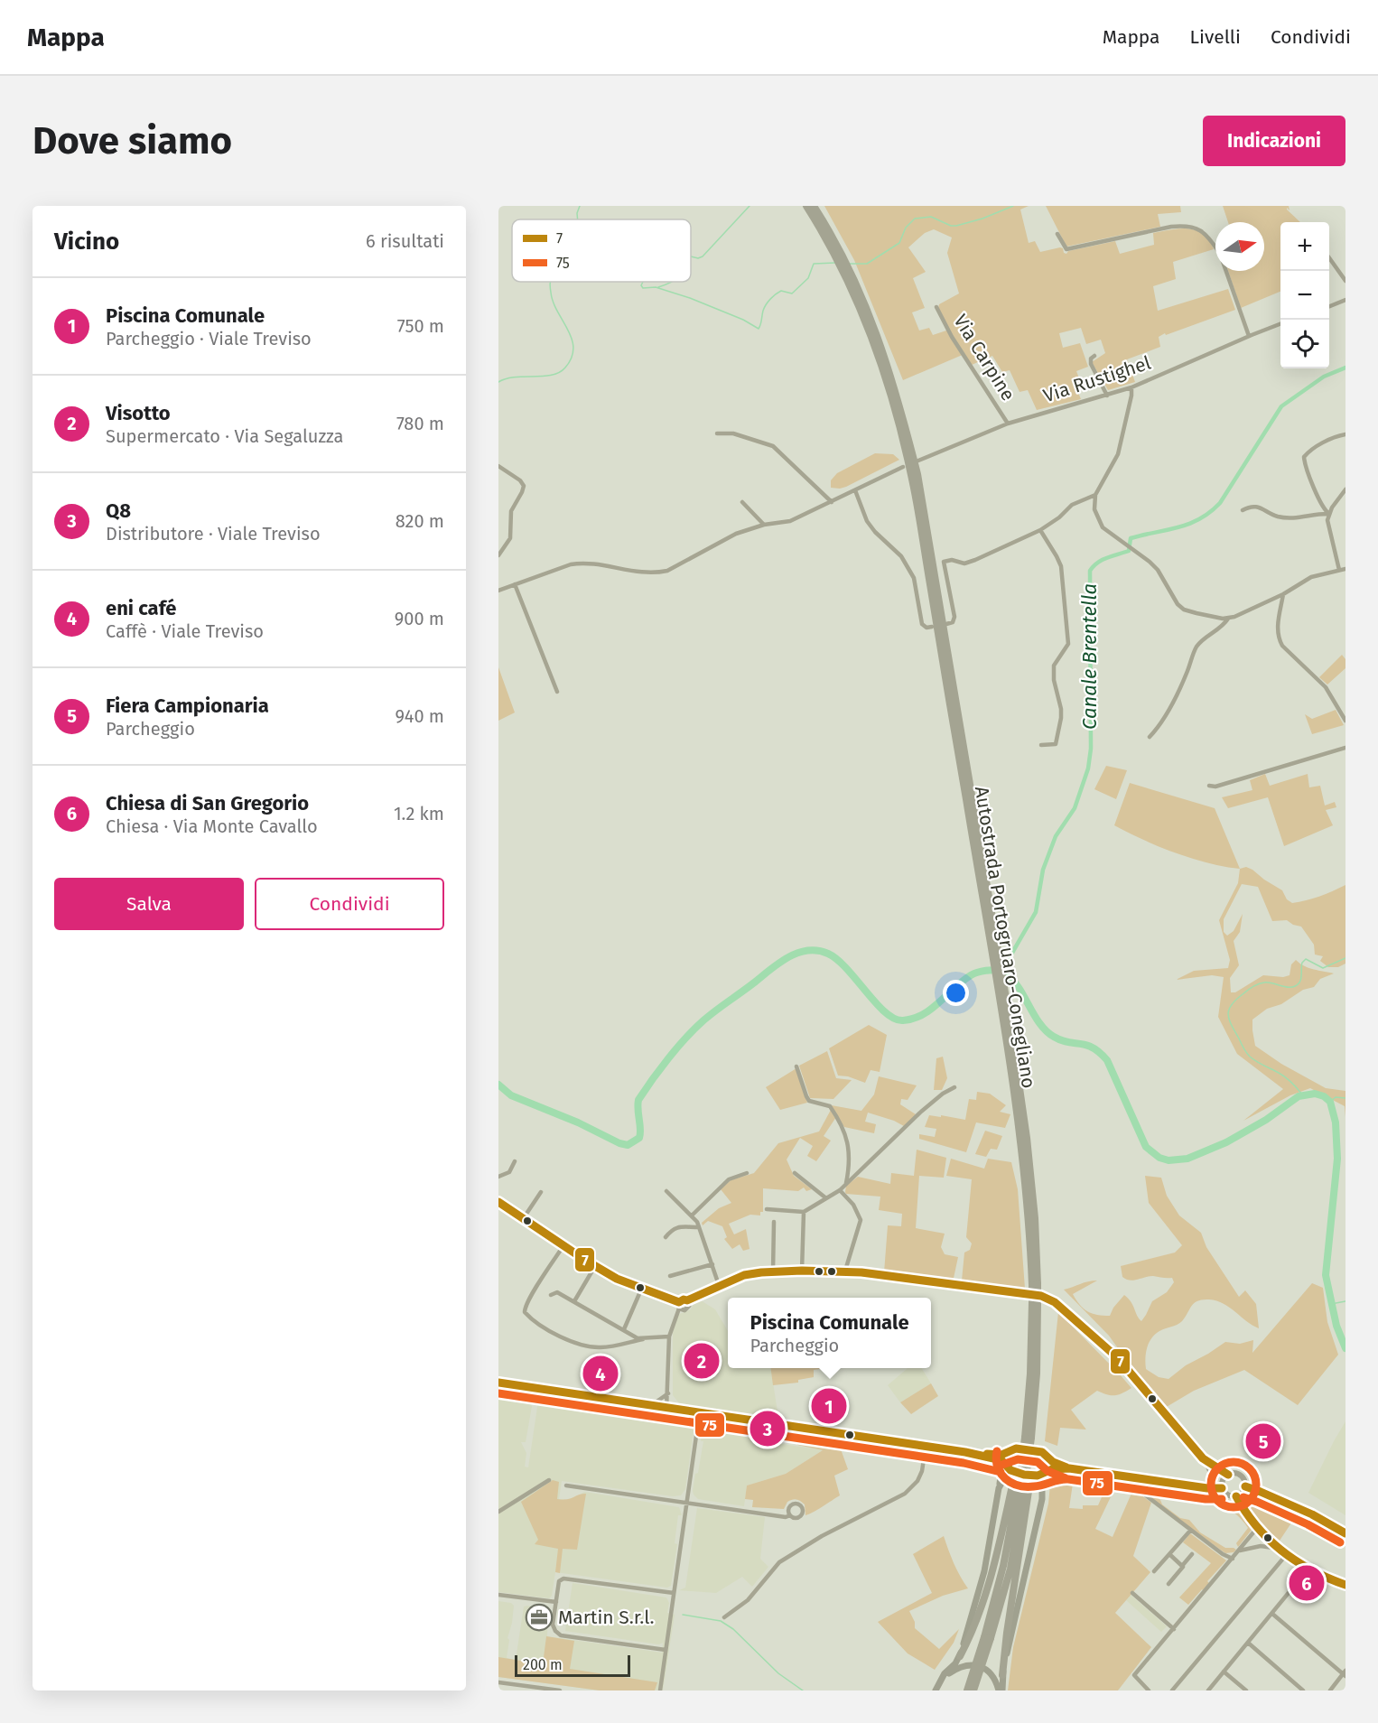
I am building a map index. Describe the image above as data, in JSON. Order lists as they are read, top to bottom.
{
  "streets": {
    "highway": ["Autostrada Portogruaro-Conegliano"],
    "street": ["Via Carpine", "Via Rustighel"]
  },
  "crossings": [
    ["Via Carpine", "Via Rustighel"]
  ],
  "water": ["Canale Brentella"],
  "places": {
    "office": ["Martin S.r.l."]
  },
  "lines": ["transit line 7", "transit line 75"],
  "legend": ["7", "75"],
  "scale_bar": "200 m",
  "north": "right",
  "page": {
    "header": "Mappa",
    "nav": ["Mappa", "Livelli", "Condividi"],
    "buttons": [
      "Indicazioni",
      ["Salva", "Condividi"]
    ],
    "title": "Dove siamo",
    "heading": ["Vicino", "6 risultati"],
    "map_buttons": ["+", "−"],
    "list": [
      {
        "mark": "1",
        "name": "Piscina Comunale",
        "note": "Parcheggio · Viale Treviso",
        "value": "750 m"
      },
      {
        "mark": "2",
        "name": "Visotto",
        "note": "Supermercato · Via Segaluzza",
        "value": "780 m"
      },
      {
        "mark": "3",
        "name": "Q8",
        "note": "Distributore · Viale Treviso",
        "value": "820 m"
      },
      {
        "mark": "4",
        "name": "eni café",
        "note": "Caffè · Viale Treviso",
        "value": "900 m"
      },
      {
        "mark": "5",
        "name": "Fiera Campionaria",
        "note": "Parcheggio",
        "value": "940 m"
      },
      {
        "mark": "6",
        "name": "Chiesa di San Gregorio",
        "note": "Chiesa · Via Monte Cavallo",
        "value": "1.2 km"
      }
    ],
    "popup": ["Piscina Comunale", "Parcheggio"],
    "pins": [
      "2",
      "4",
      "1",
      "3",
      "5",
      "6"
    ],
    "scale": "200 m"
  }
}
